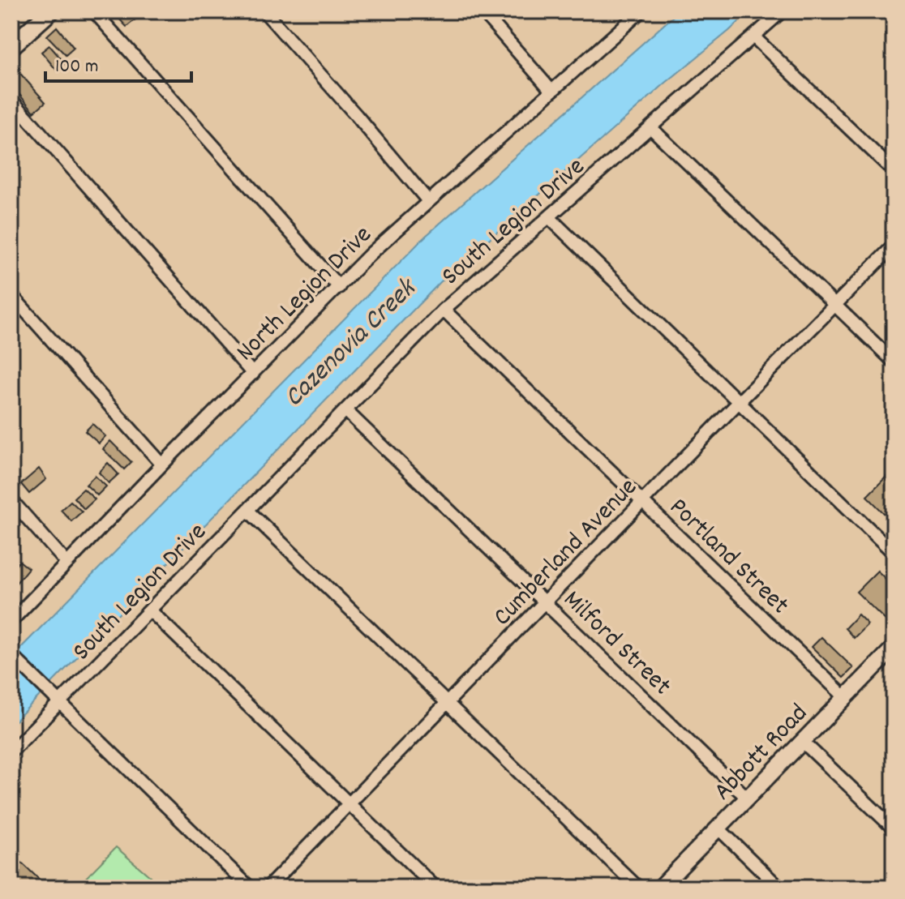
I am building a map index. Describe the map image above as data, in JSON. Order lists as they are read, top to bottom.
{
  "streets": {
    "street": [
      "South Legion Drive",
      "North Legion Drive",
      "Cumberland Avenue",
      "Portland Street",
      "Milford Street",
      "Abbott Road"
    ]
  },
  "crossings": [
    ["South Legion Drive", "Portland Street"],
    ["South Legion Drive", "Milford Street"],
    ["Cumberland Avenue", "Portland Street"],
    ["Cumberland Avenue", "Milford Street"],
    ["Portland Street", "Abbott Road"],
    ["Milford Street", "Abbott Road"]
  ],
  "water": ["Cazenovia Creek"],
  "scale_bar": "100 m"
}
